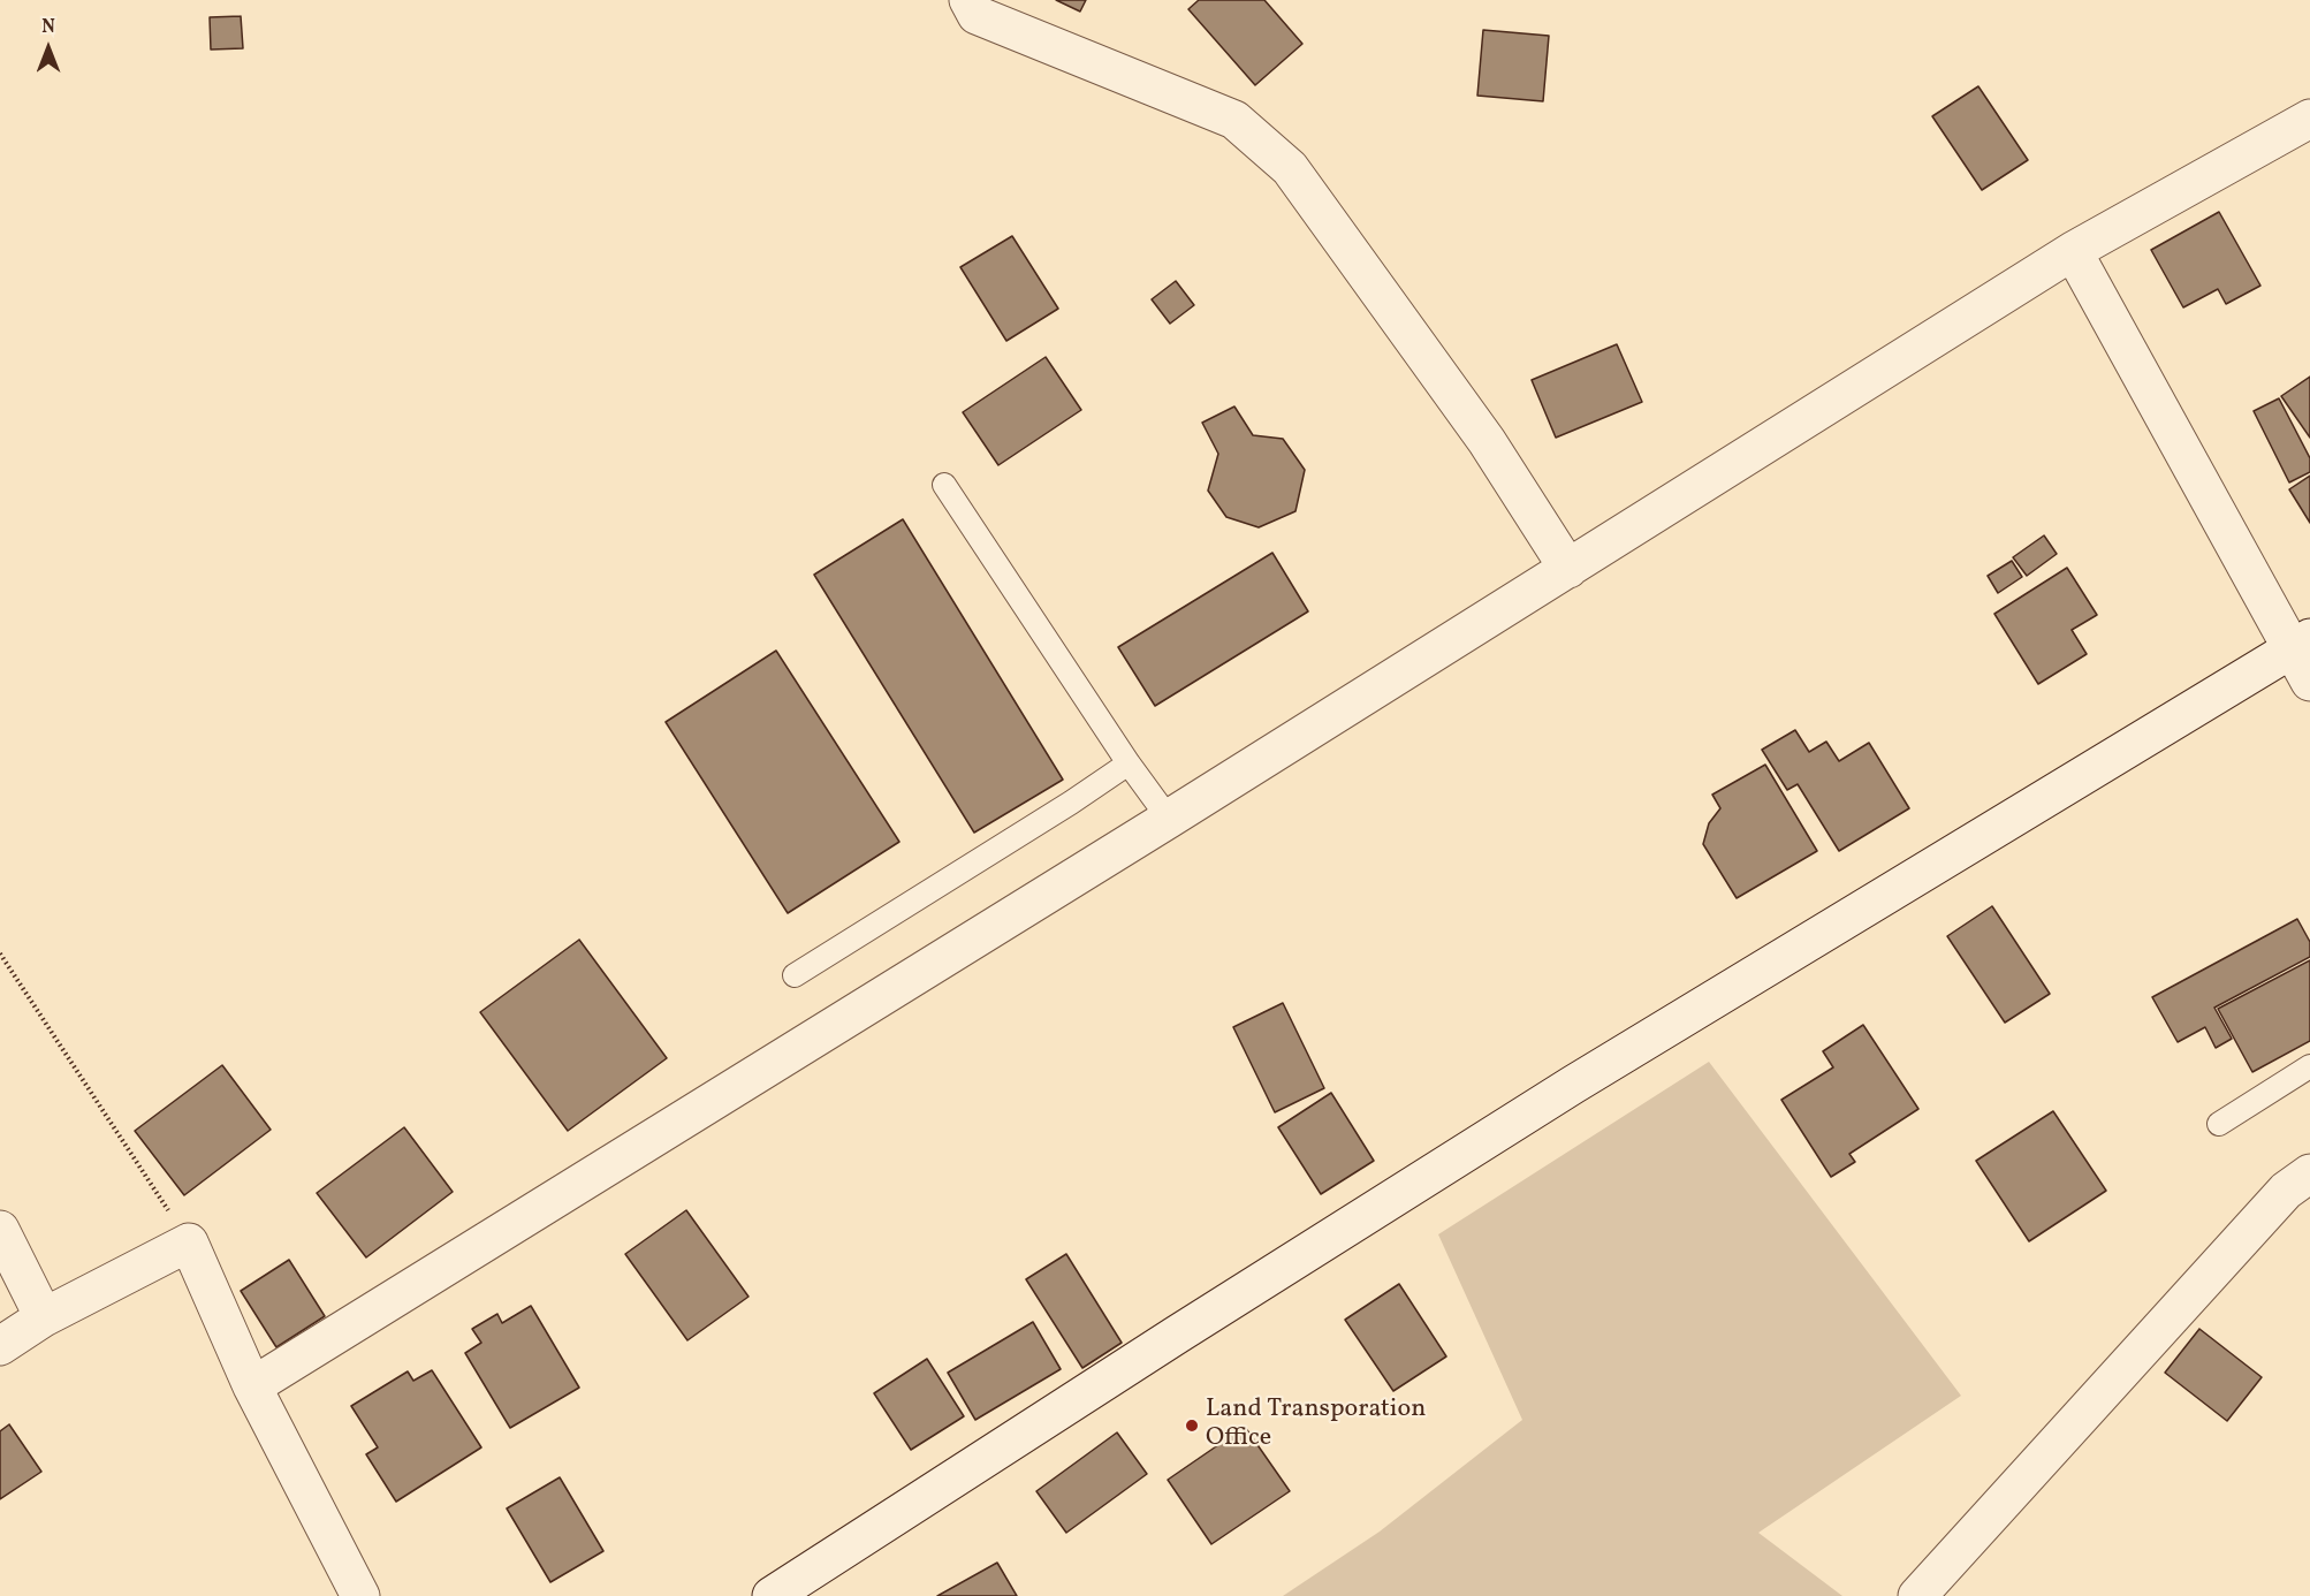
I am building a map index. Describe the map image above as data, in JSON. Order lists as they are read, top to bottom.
{
  "places": ["Land Transporation Office"],
  "north": "top"
}
